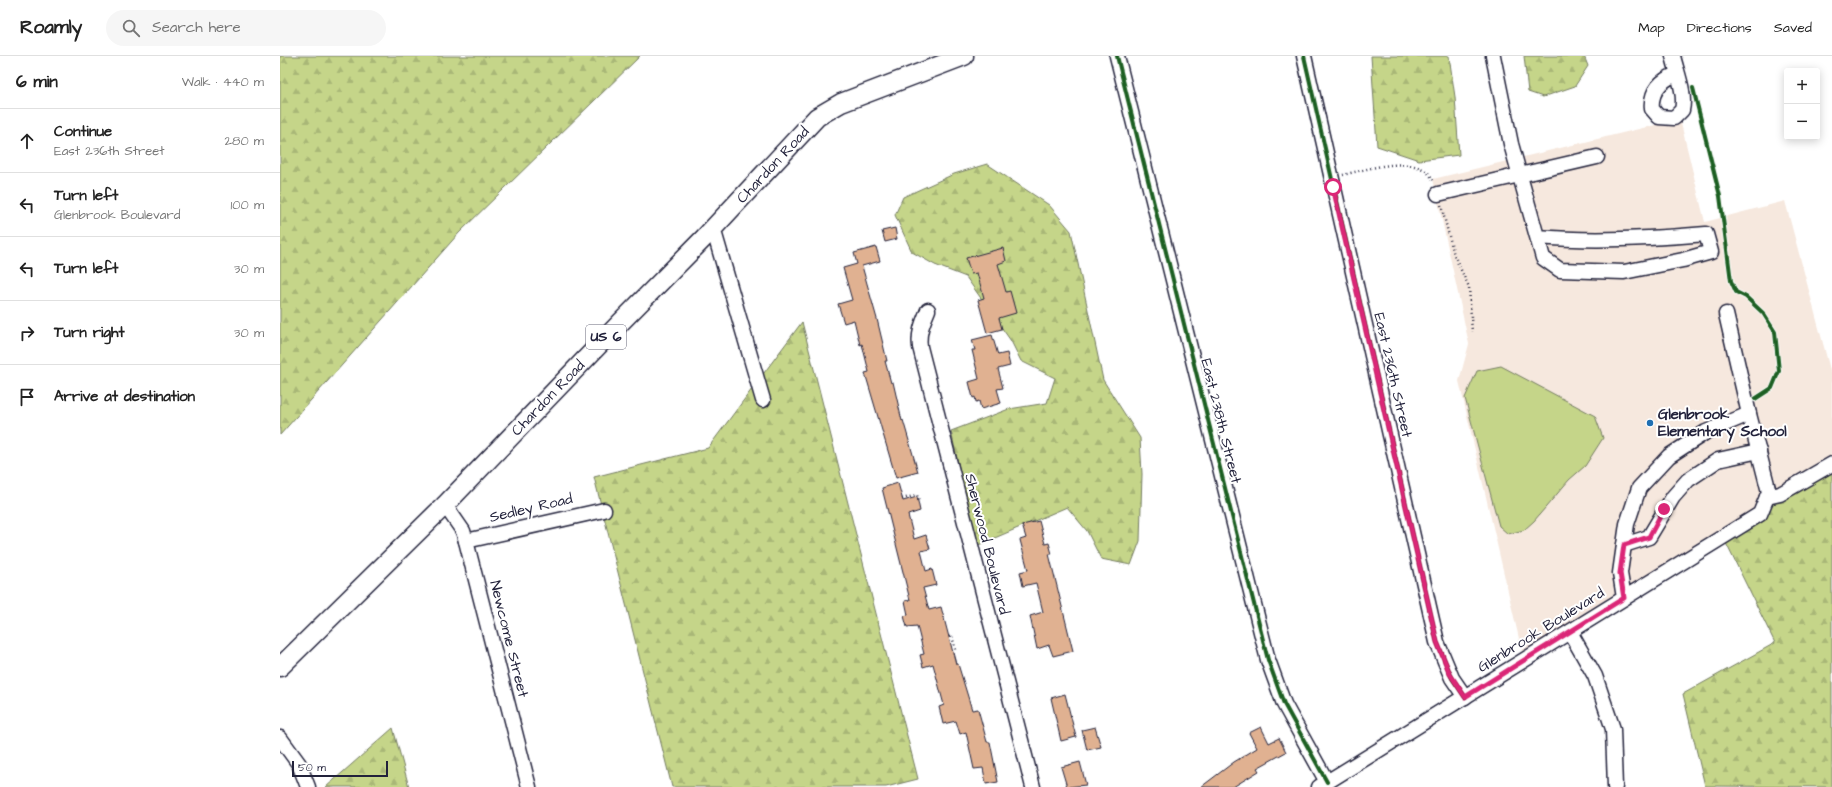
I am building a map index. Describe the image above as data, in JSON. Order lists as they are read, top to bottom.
{
  "streets": {
    "main road": ["Chardon Road", "US 6"],
    "street": [
      "East 236th Street",
      "East 238th Street",
      "Sedley Road",
      "Sherwood Boulevard",
      "Glenbrook Boulevard",
      "Newcome Street"
    ]
  },
  "crossings": [
    ["Chardon Road", "Newcome Street"],
    ["East 236th Street", "Glenbrook Boulevard"],
    ["East 238th Street", "Glenbrook Boulevard"],
    ["Sedley Road", "Newcome Street"]
  ],
  "places": ["Glenbrook Elementary School"],
  "scale_bar": "50 m",
  "page": {
    "header": "Roamly",
    "search": "Search here",
    "nav": ["Map", "Directions", "Saved"],
    "heading": ["6 min", "Walk · 440 m"],
    "map_buttons": ["+", "−"],
    "list": [
      ["Continue", "East 236th Street", "280 m"],
      ["Turn left", "Glenbrook Boulevard", "100 m"],
      ["Turn left", "30 m"],
      ["Turn right", "30 m"],
      "Arrive at destination"
    ],
    "scale": "50 m"
  }
}
